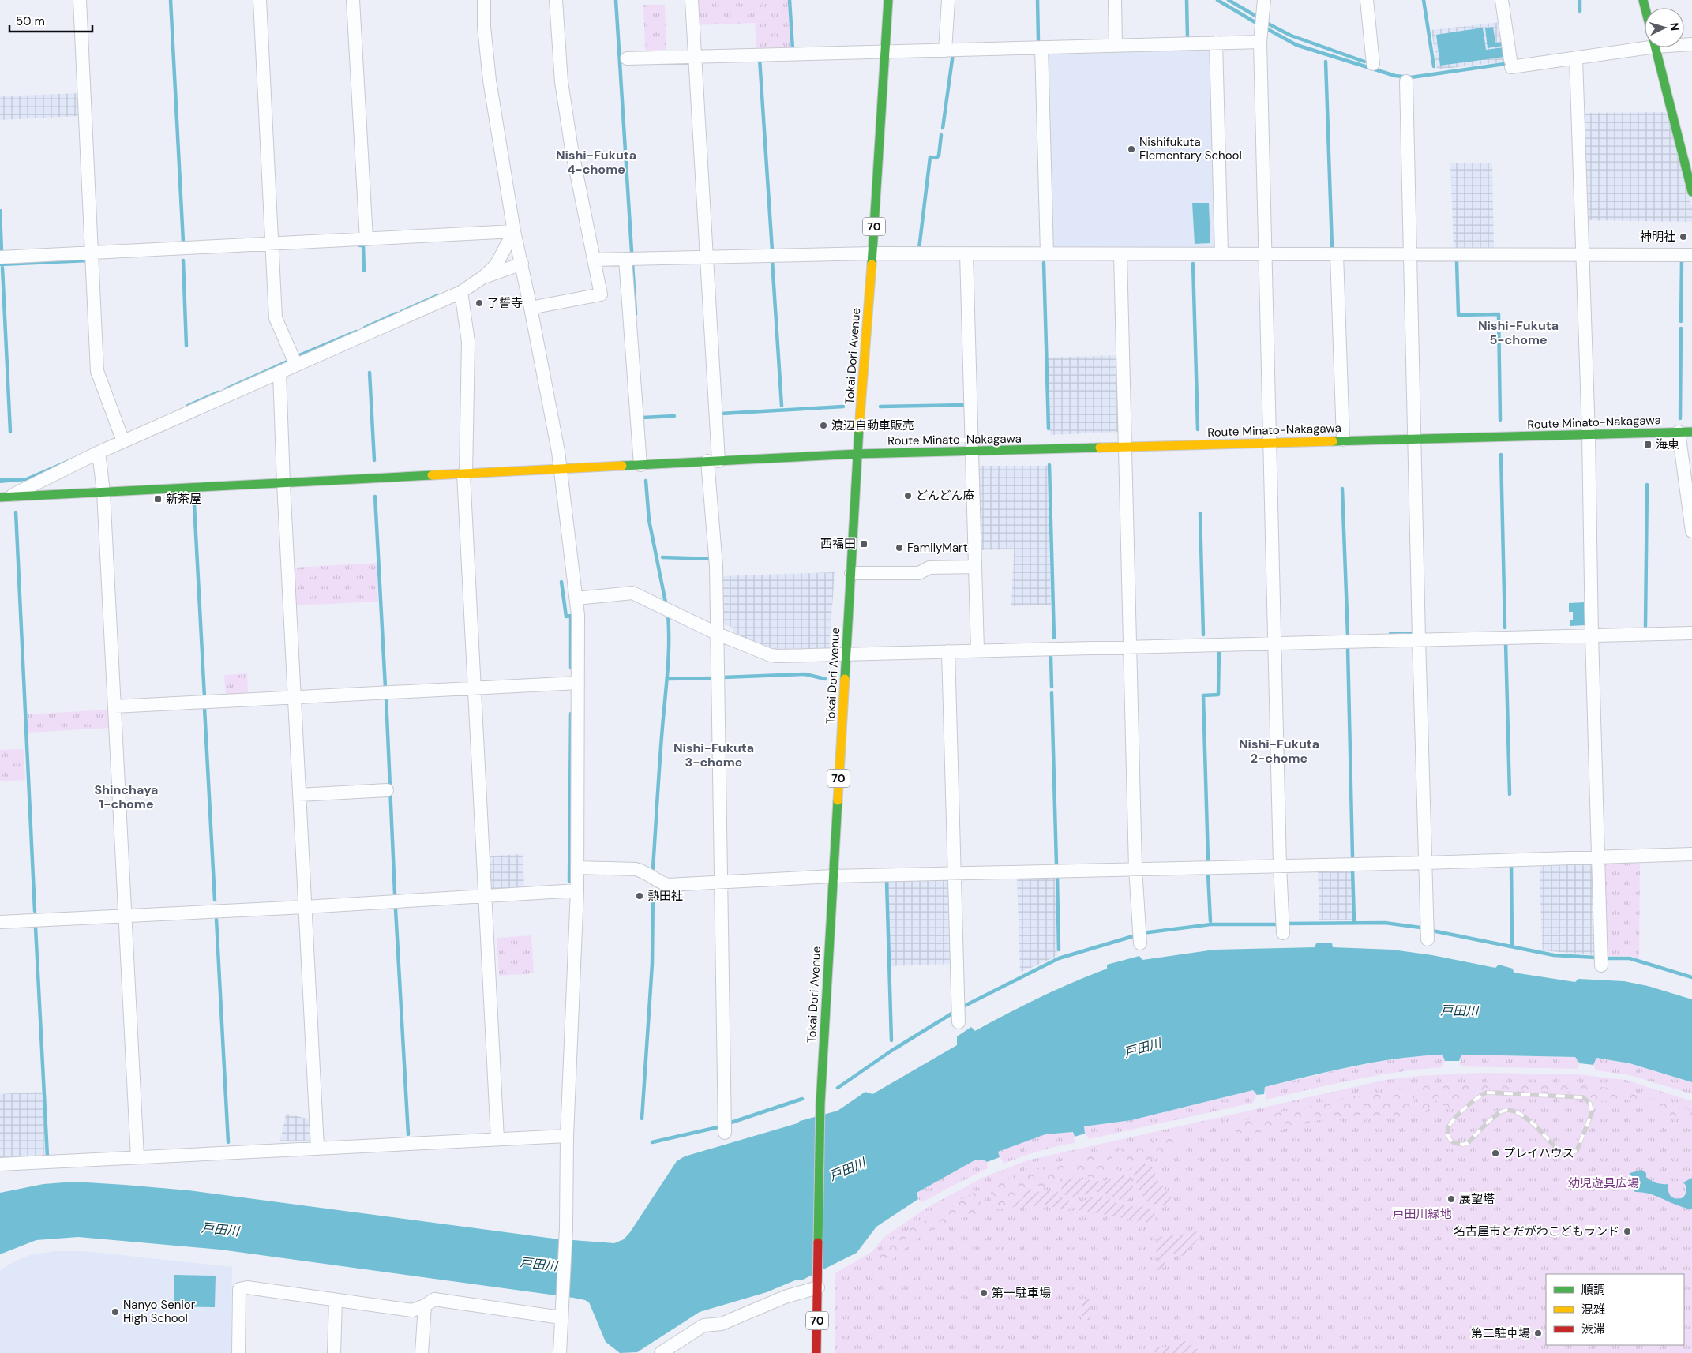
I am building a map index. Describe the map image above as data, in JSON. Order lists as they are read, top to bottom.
{
  "streets": {
    "main road": ["70", "Tokai Dori Avenue", "Route Minato-Nakagawa"]
  },
  "crossings": [
    ["Tokai Dori Avenue", "Route Minato-Nakagawa"]
  ],
  "districts": [
    "Nishi-Fukuta 4-chome",
    "Nishi-Fukuta 5-chome",
    "Nishi-Fukuta 2-chome",
    "Nishi-Fukuta 3-chome",
    "Shinchaya 1-chome"
  ],
  "water": ["戸田川"],
  "parks": ["幼児遊具広場", "戸田川緑地"],
  "places": {
    "other": [
      "Nishifukuta Elementary School",
      "神明社",
      "了誓寺",
      "渡辺自動車販売",
      "どんどん庵",
      "FamilyMart",
      "熱田社",
      "プレイハウス",
      "展望塔",
      "名古屋市とだがわこどもランド",
      "第一駐車場",
      "Nanyo Senior High School",
      "第二駐車場"
    ],
    "transit": ["海東", "新茶屋", "西福田"]
  },
  "legend": ["順調", "混雑", "渋滞"],
  "scale_bar": "50 m",
  "north": "right"
}
